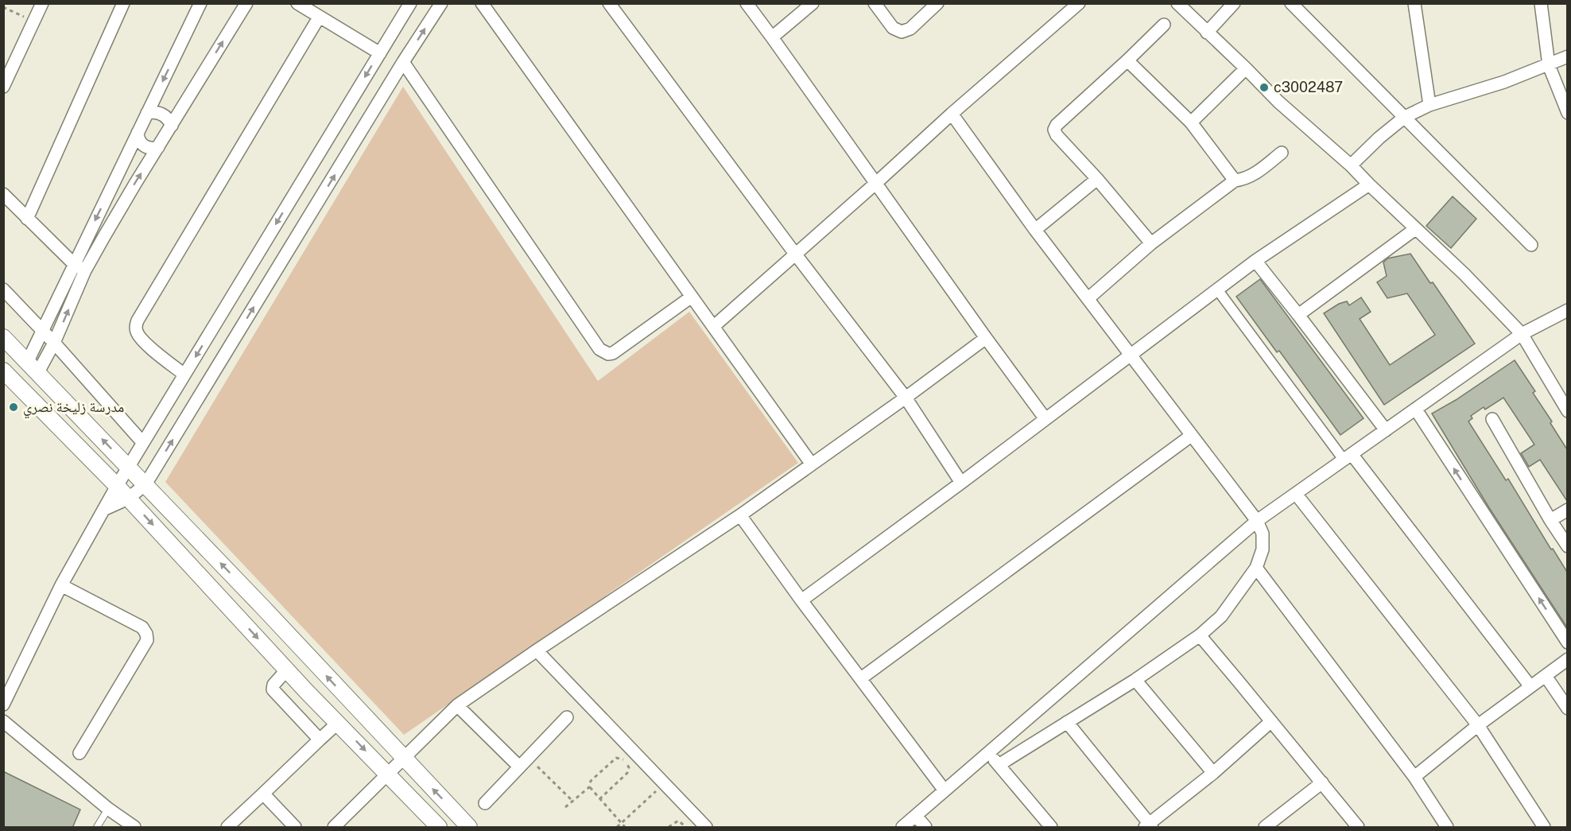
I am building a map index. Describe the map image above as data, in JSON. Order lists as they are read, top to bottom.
{
  "places": ["c3002487", "مدرسة زليخة نصري"]
}
